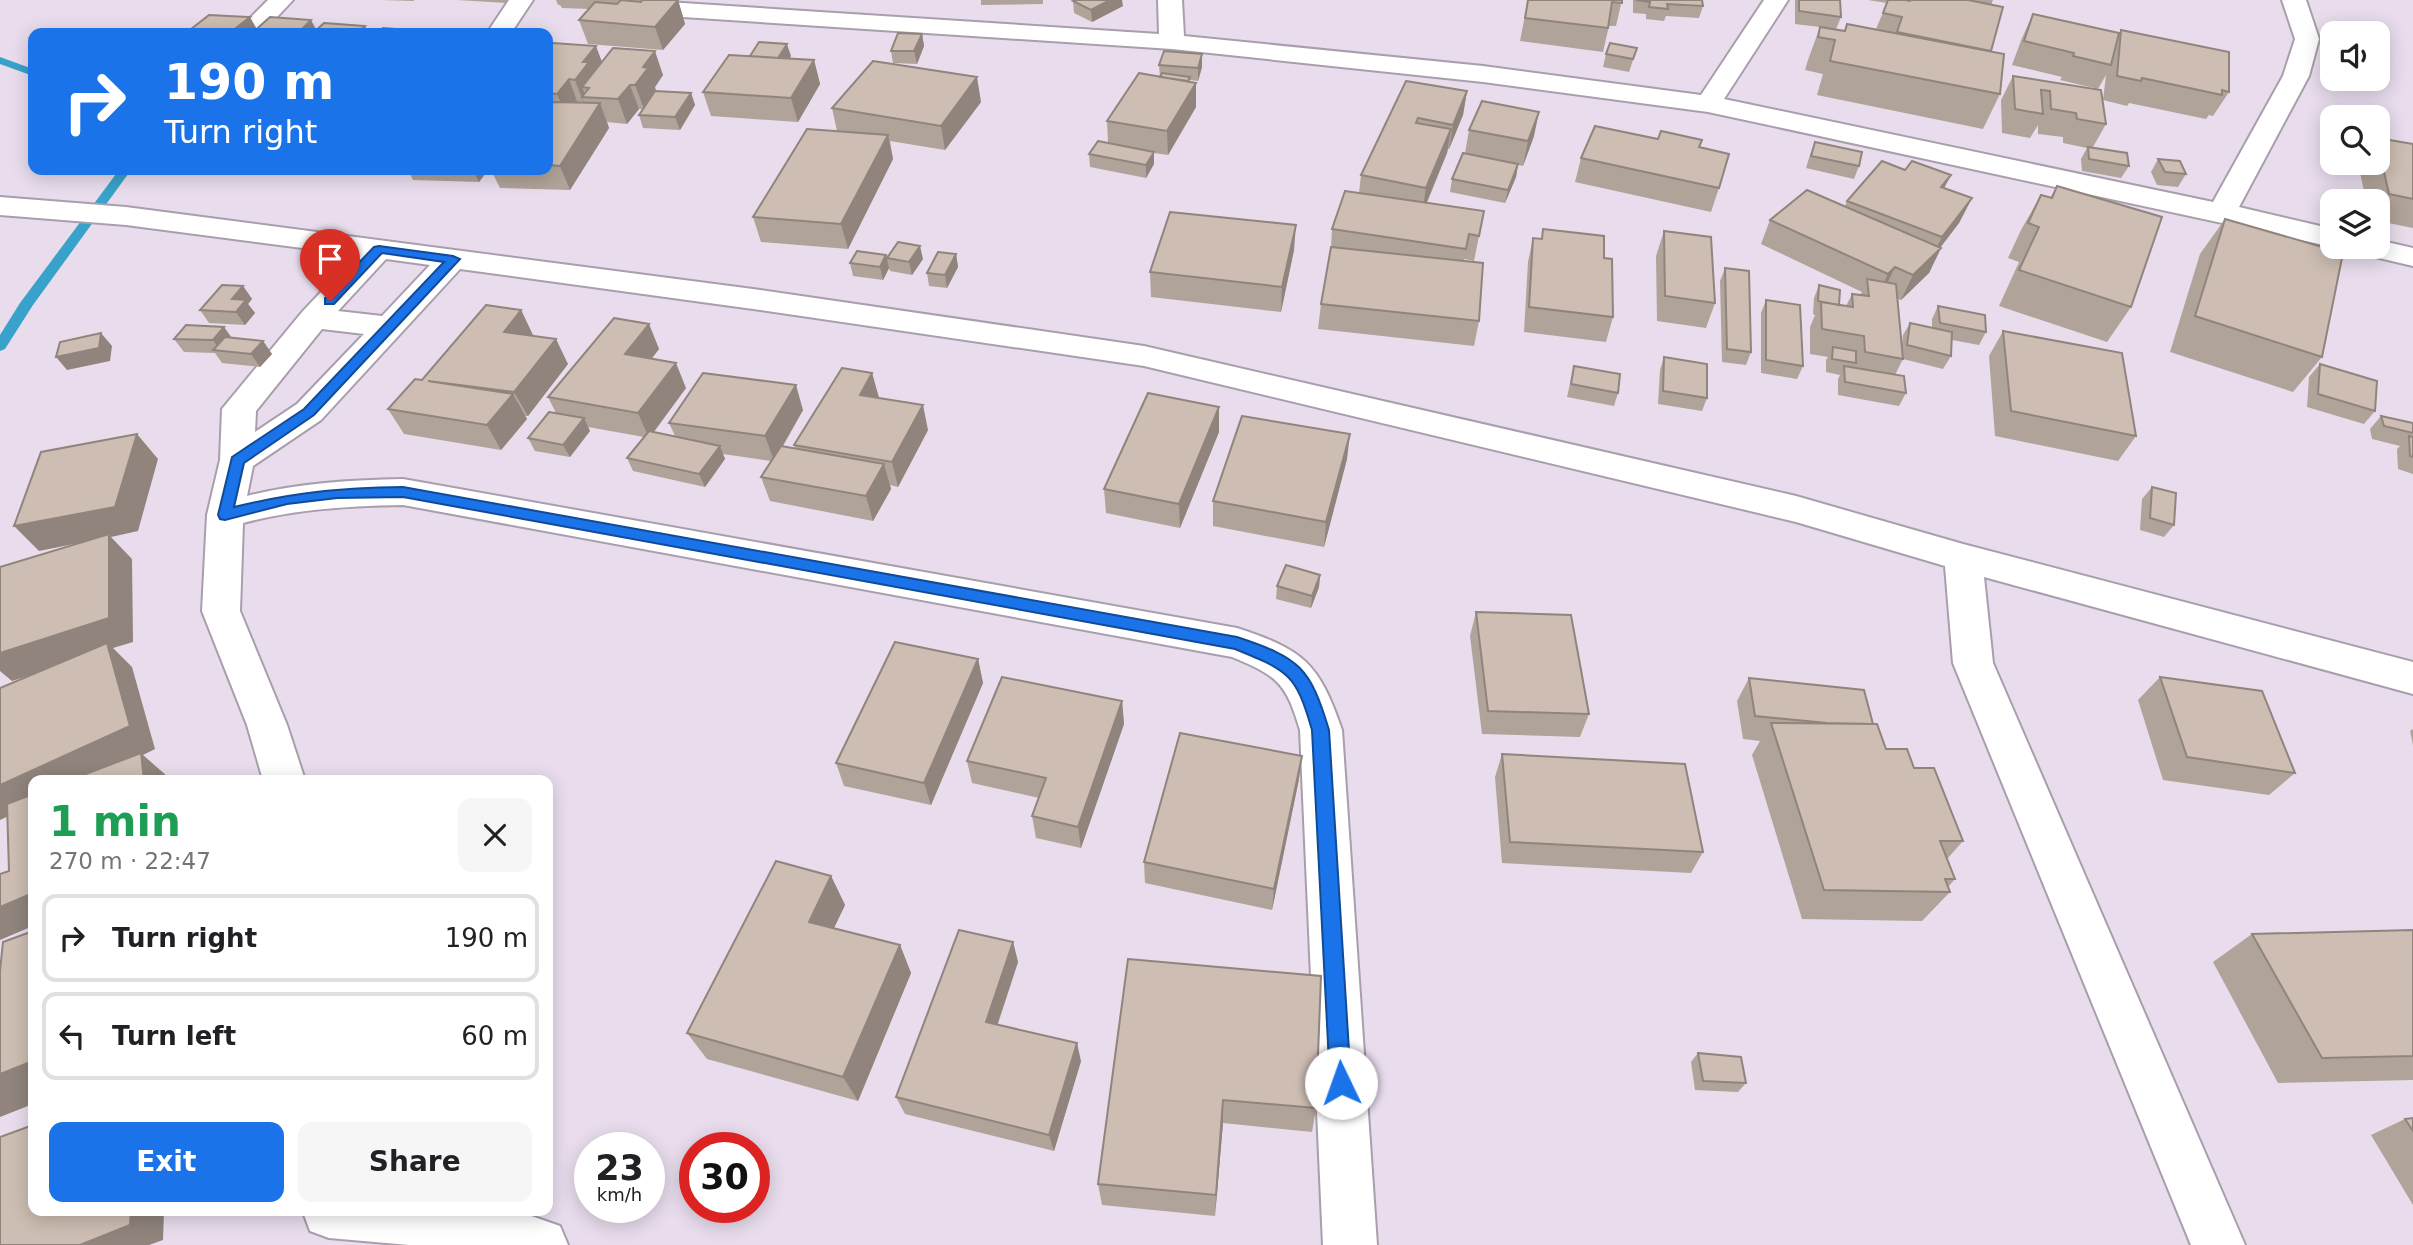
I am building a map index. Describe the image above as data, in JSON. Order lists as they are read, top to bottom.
{
  "page": {
    "turn": ["190 m", "Turn right"],
    "heading": ["1 min", "270 m · 22:47"],
    "list": [
      {
        "name": "Turn right",
        "value": "190 m"
      },
      {
        "name": "Turn left",
        "value": "60 m"
      }
    ],
    "buttons": ["Exit", "Share"],
    "speed": "23 km/h",
    "limit": "30"
  }
}
